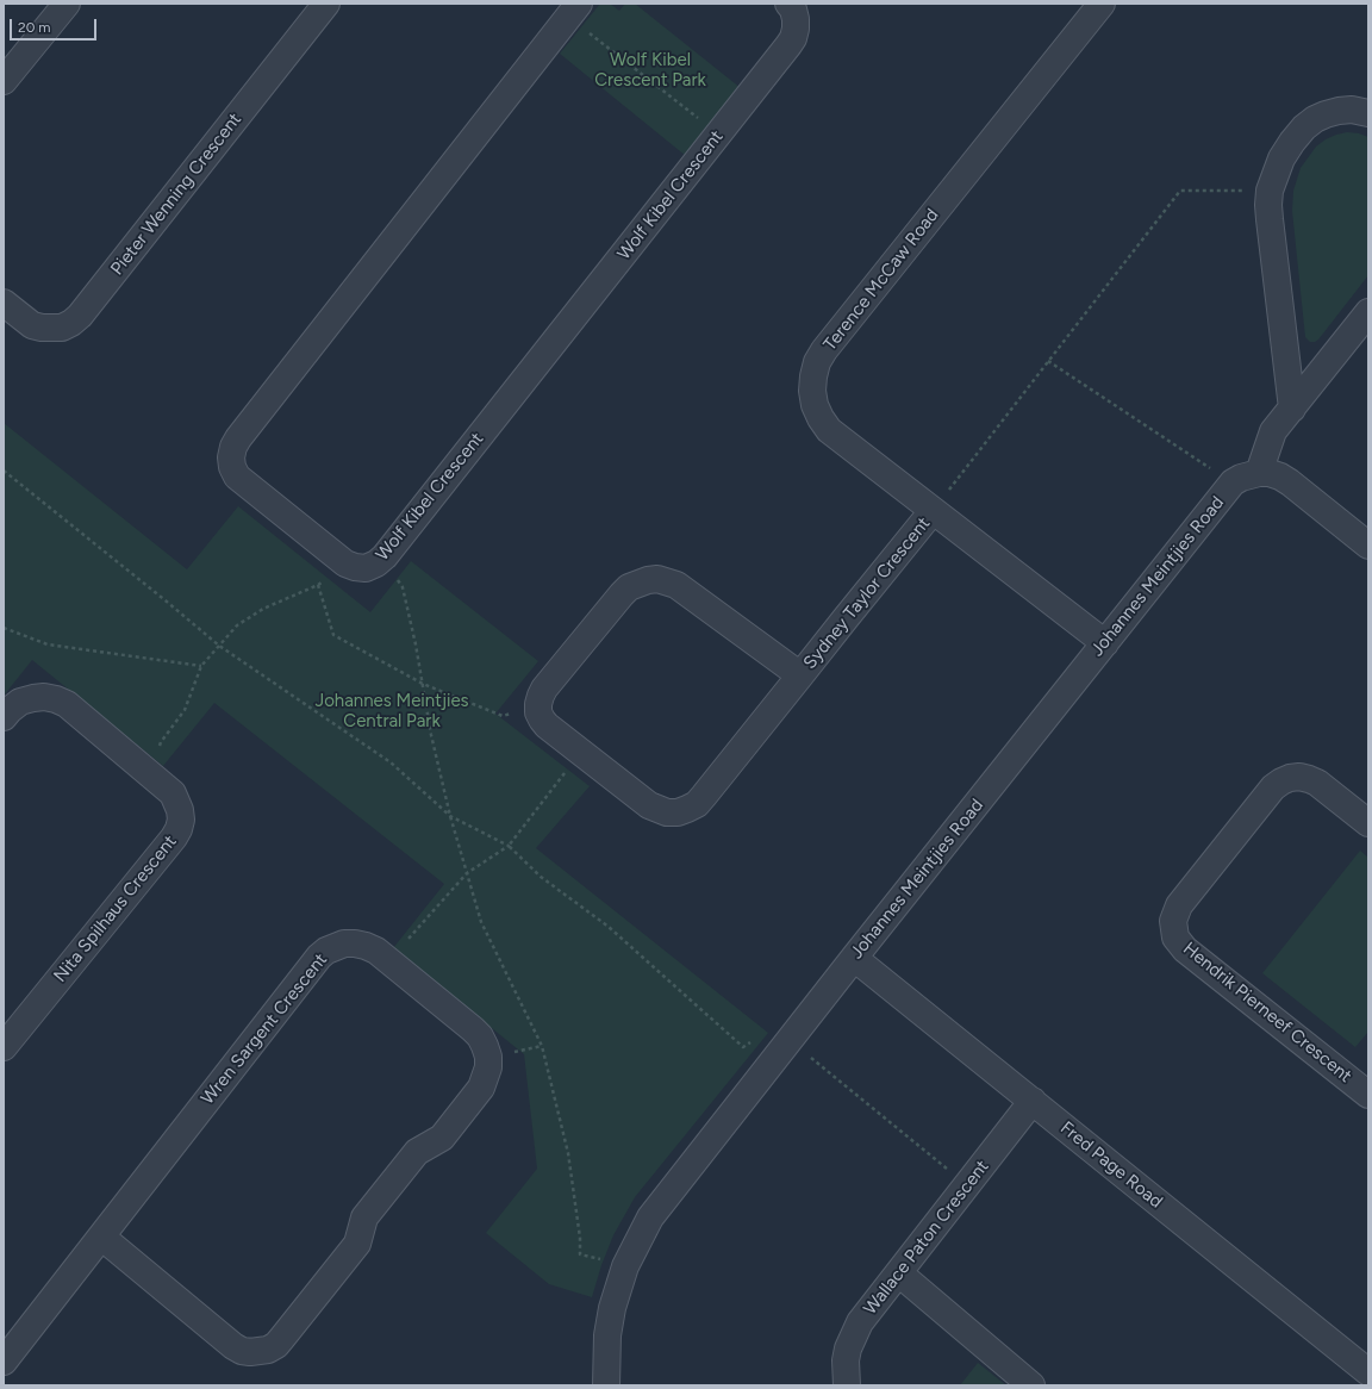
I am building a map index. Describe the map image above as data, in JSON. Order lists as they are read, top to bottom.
{
  "streets": {
    "street": [
      "Pieter Wenning Crescent",
      "Wolf Kibel Crescent",
      "Terence McCaw Road",
      "Johannes Meintjies Road",
      "Sydney Taylor Crescent",
      "Nita Spilhaus Crescent",
      "Hendrik Pierneef Crescent",
      "Wren Sargent Crescent",
      "Fred Page Road",
      "Wallace Paton Crescent"
    ]
  },
  "crossings": [
    ["Terence McCaw Road", "Johannes Meintjies Road"],
    ["Terence McCaw Road", "Sydney Taylor Crescent"],
    ["Johannes Meintjies Road", "Fred Page Road"],
    ["Fred Page Road", "Wallace Paton Crescent"]
  ],
  "parks": ["Wolf Kibel Crescent Park", "Johannes Meintjies Central Park"],
  "scale_bar": "20 m"
}
